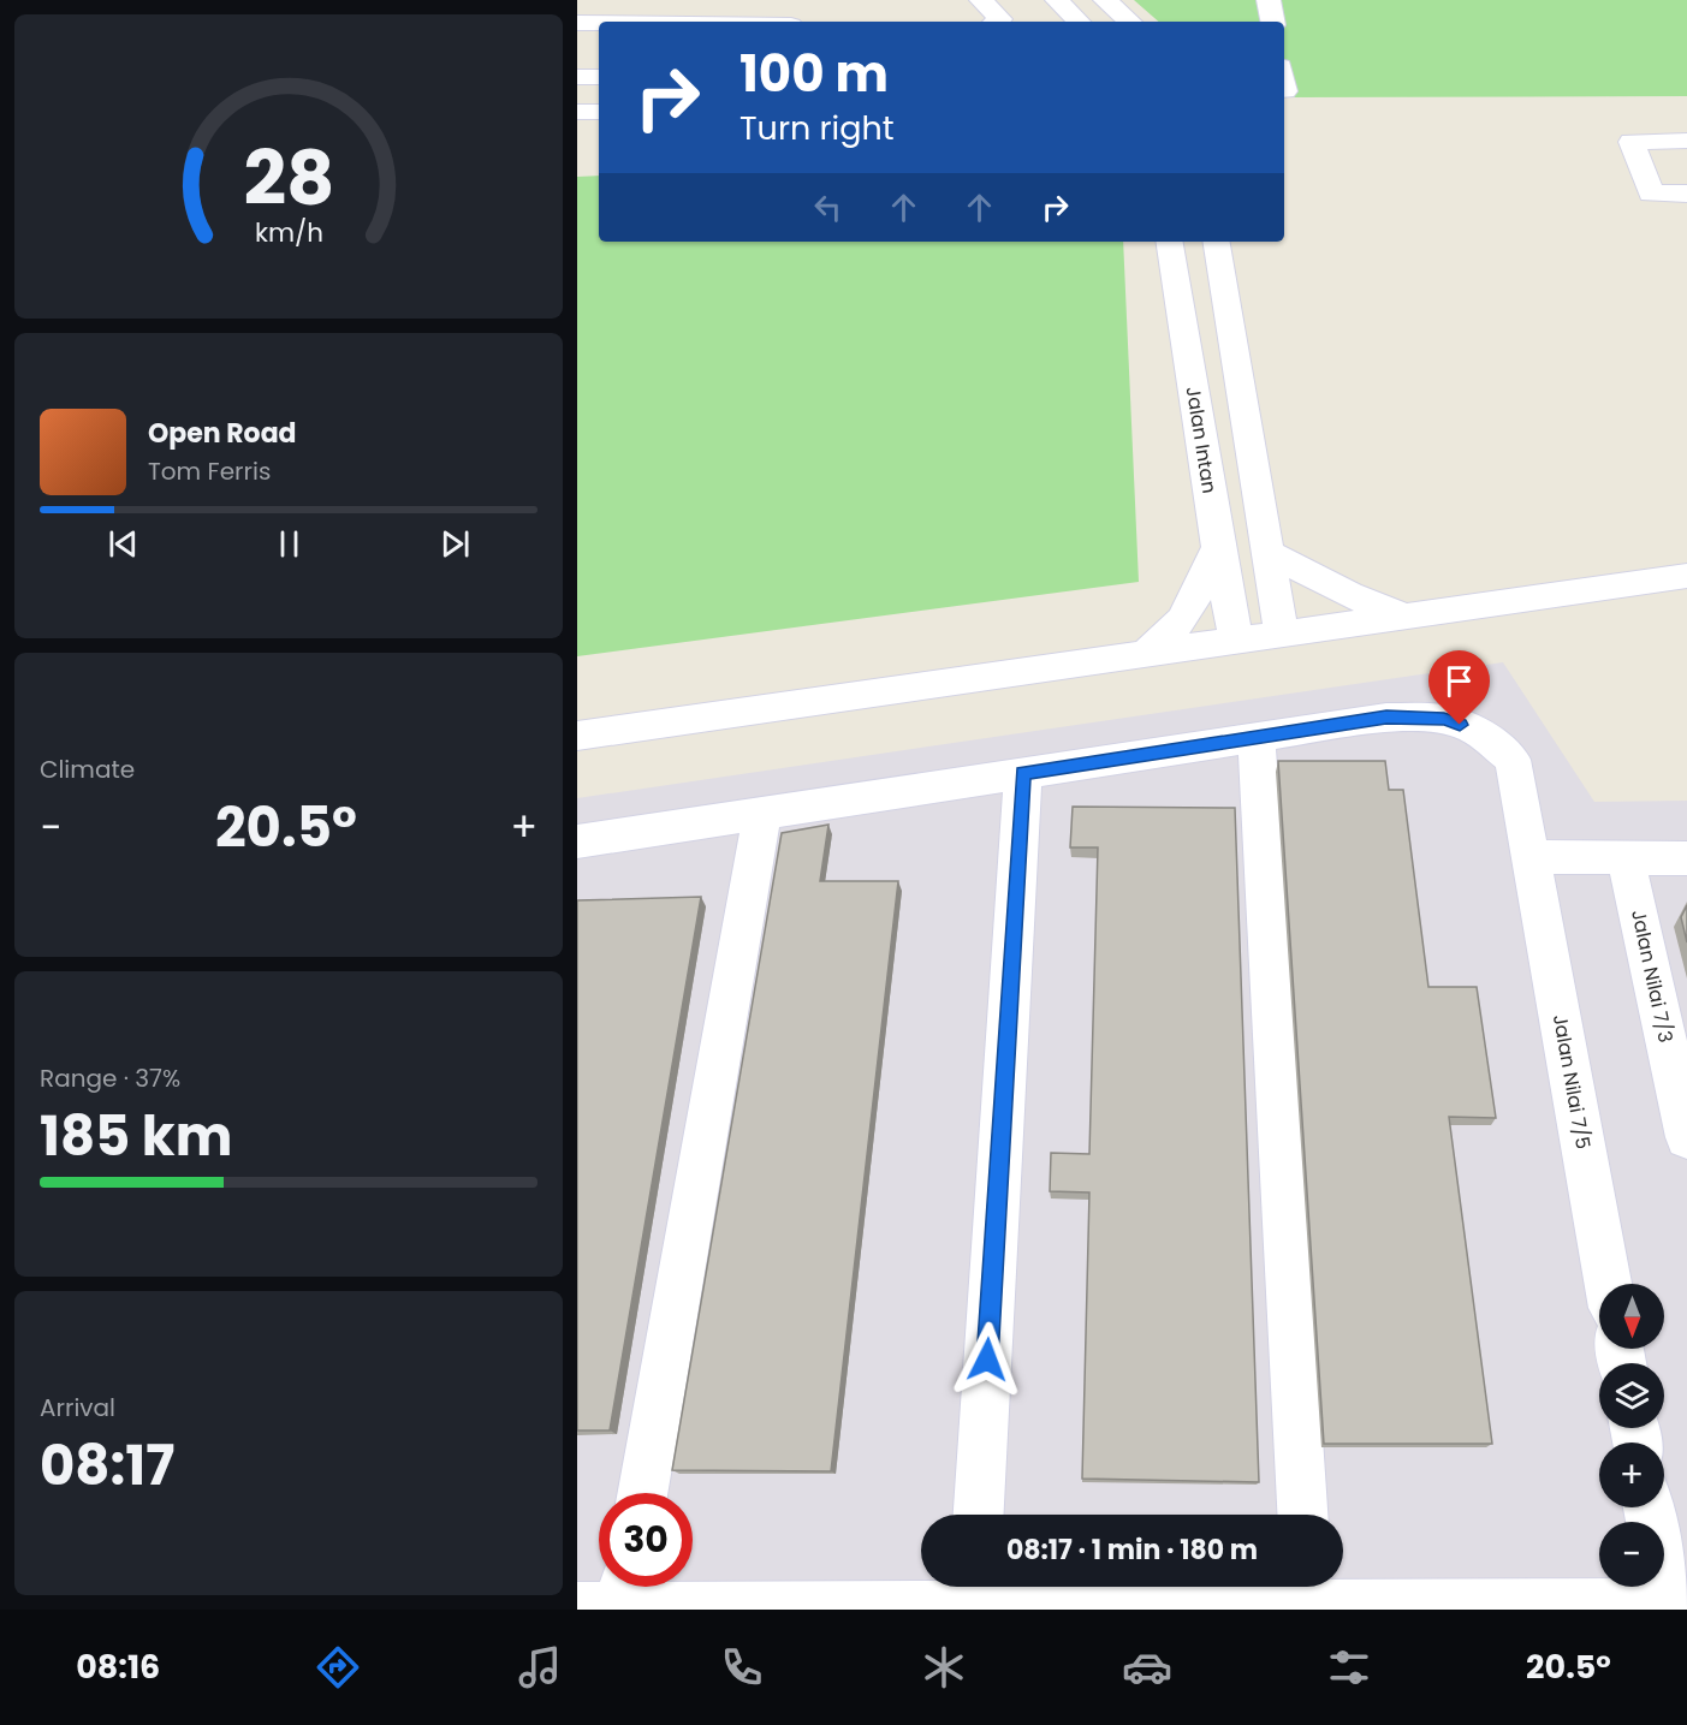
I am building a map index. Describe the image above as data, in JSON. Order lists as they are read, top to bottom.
{
  "streets": {
    "street": ["Jalan Intan", "Jalan Nilai 7/3", "Jalan Nilai 7/5"]
  },
  "north": "bottom",
  "page": {
    "turn": ["100 m", "Turn right"],
    "song": ["Open Road", "Tom Ferris"],
    "tile": [
      "Climate",
      ["Range · 37%", "185 km"],
      ["Arrival", "08:17"]
    ],
    "heat": ["−", "20.5°", "+"],
    "map_buttons": ["+", "−"],
    "limit": "30",
    "trip": "08:17 · 1 min · 180 m",
    "tabs": ["08:16", "20.5°"],
    "gauge": ["28", "km/h"]
  }
}
